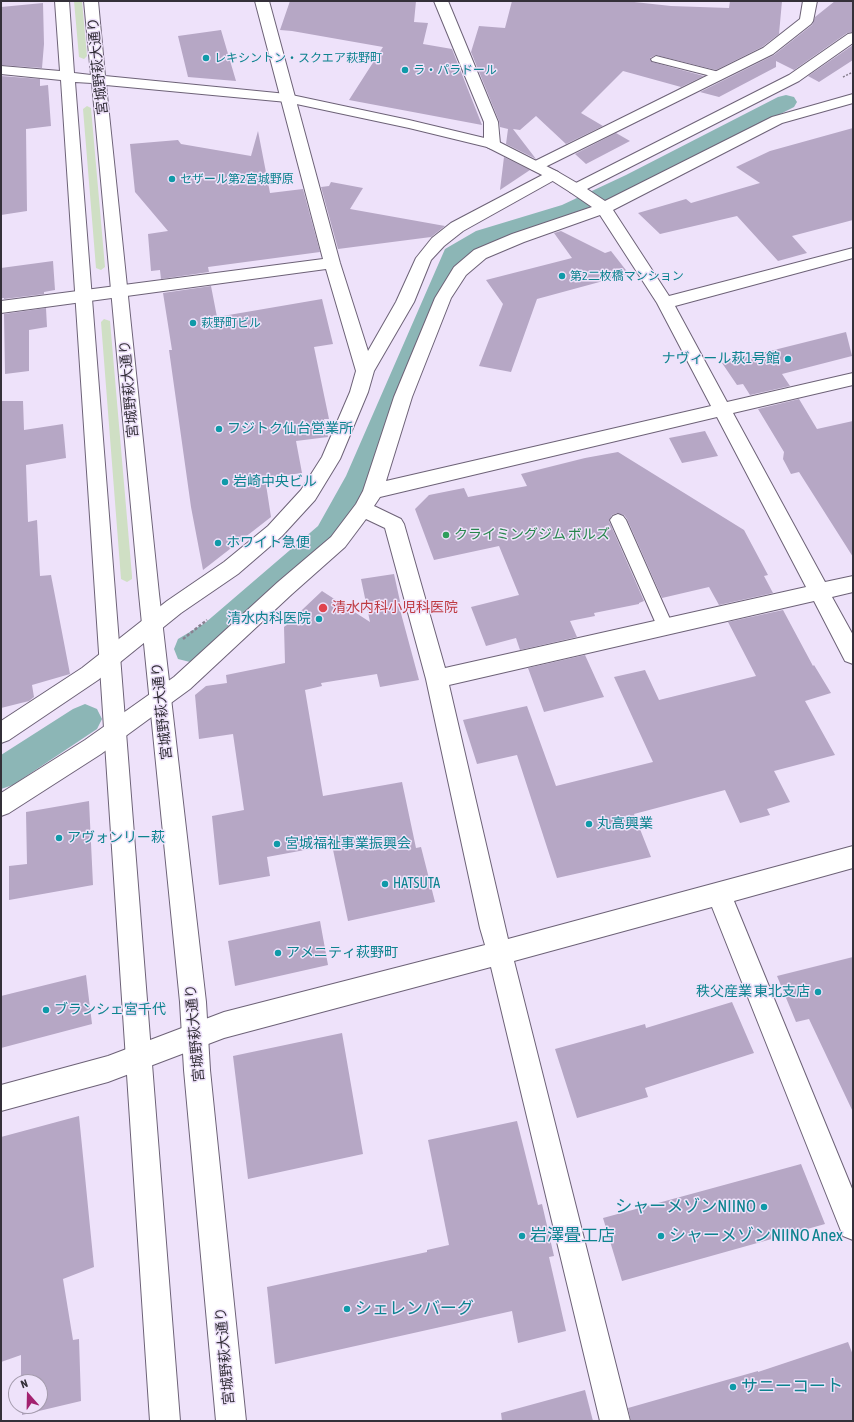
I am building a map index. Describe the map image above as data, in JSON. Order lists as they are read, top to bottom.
{
  "streets": {
    "street": ["宮城野萩大通り"]
  },
  "places": [
    "レキシントン・スクエア萩野町",
    "ラ・パラドール",
    "セザール第2宮城野原",
    "第2二枚橋マンション",
    "萩野町ビル",
    "ナヴィール萩1号館",
    "フジトク仙台営業所",
    "岩崎中央ビル",
    "クライミングジム ボルズ",
    "ホワイト急便",
    "清水内科小児科医院",
    "清水内科医院",
    "丸高興業",
    "アヴォンリー萩",
    "宮城福祉事業振興会",
    "HATSUTA",
    "アメニティ萩野町",
    "秩父産業 東北支店",
    "ブランシェ宮千代",
    "シャーメゾンNIINO",
    "岩澤畳工店",
    "シャーメゾンNIINO Anex",
    "シェレンバーグ",
    "サニーコート"
  ],
  "north": "top"
}
